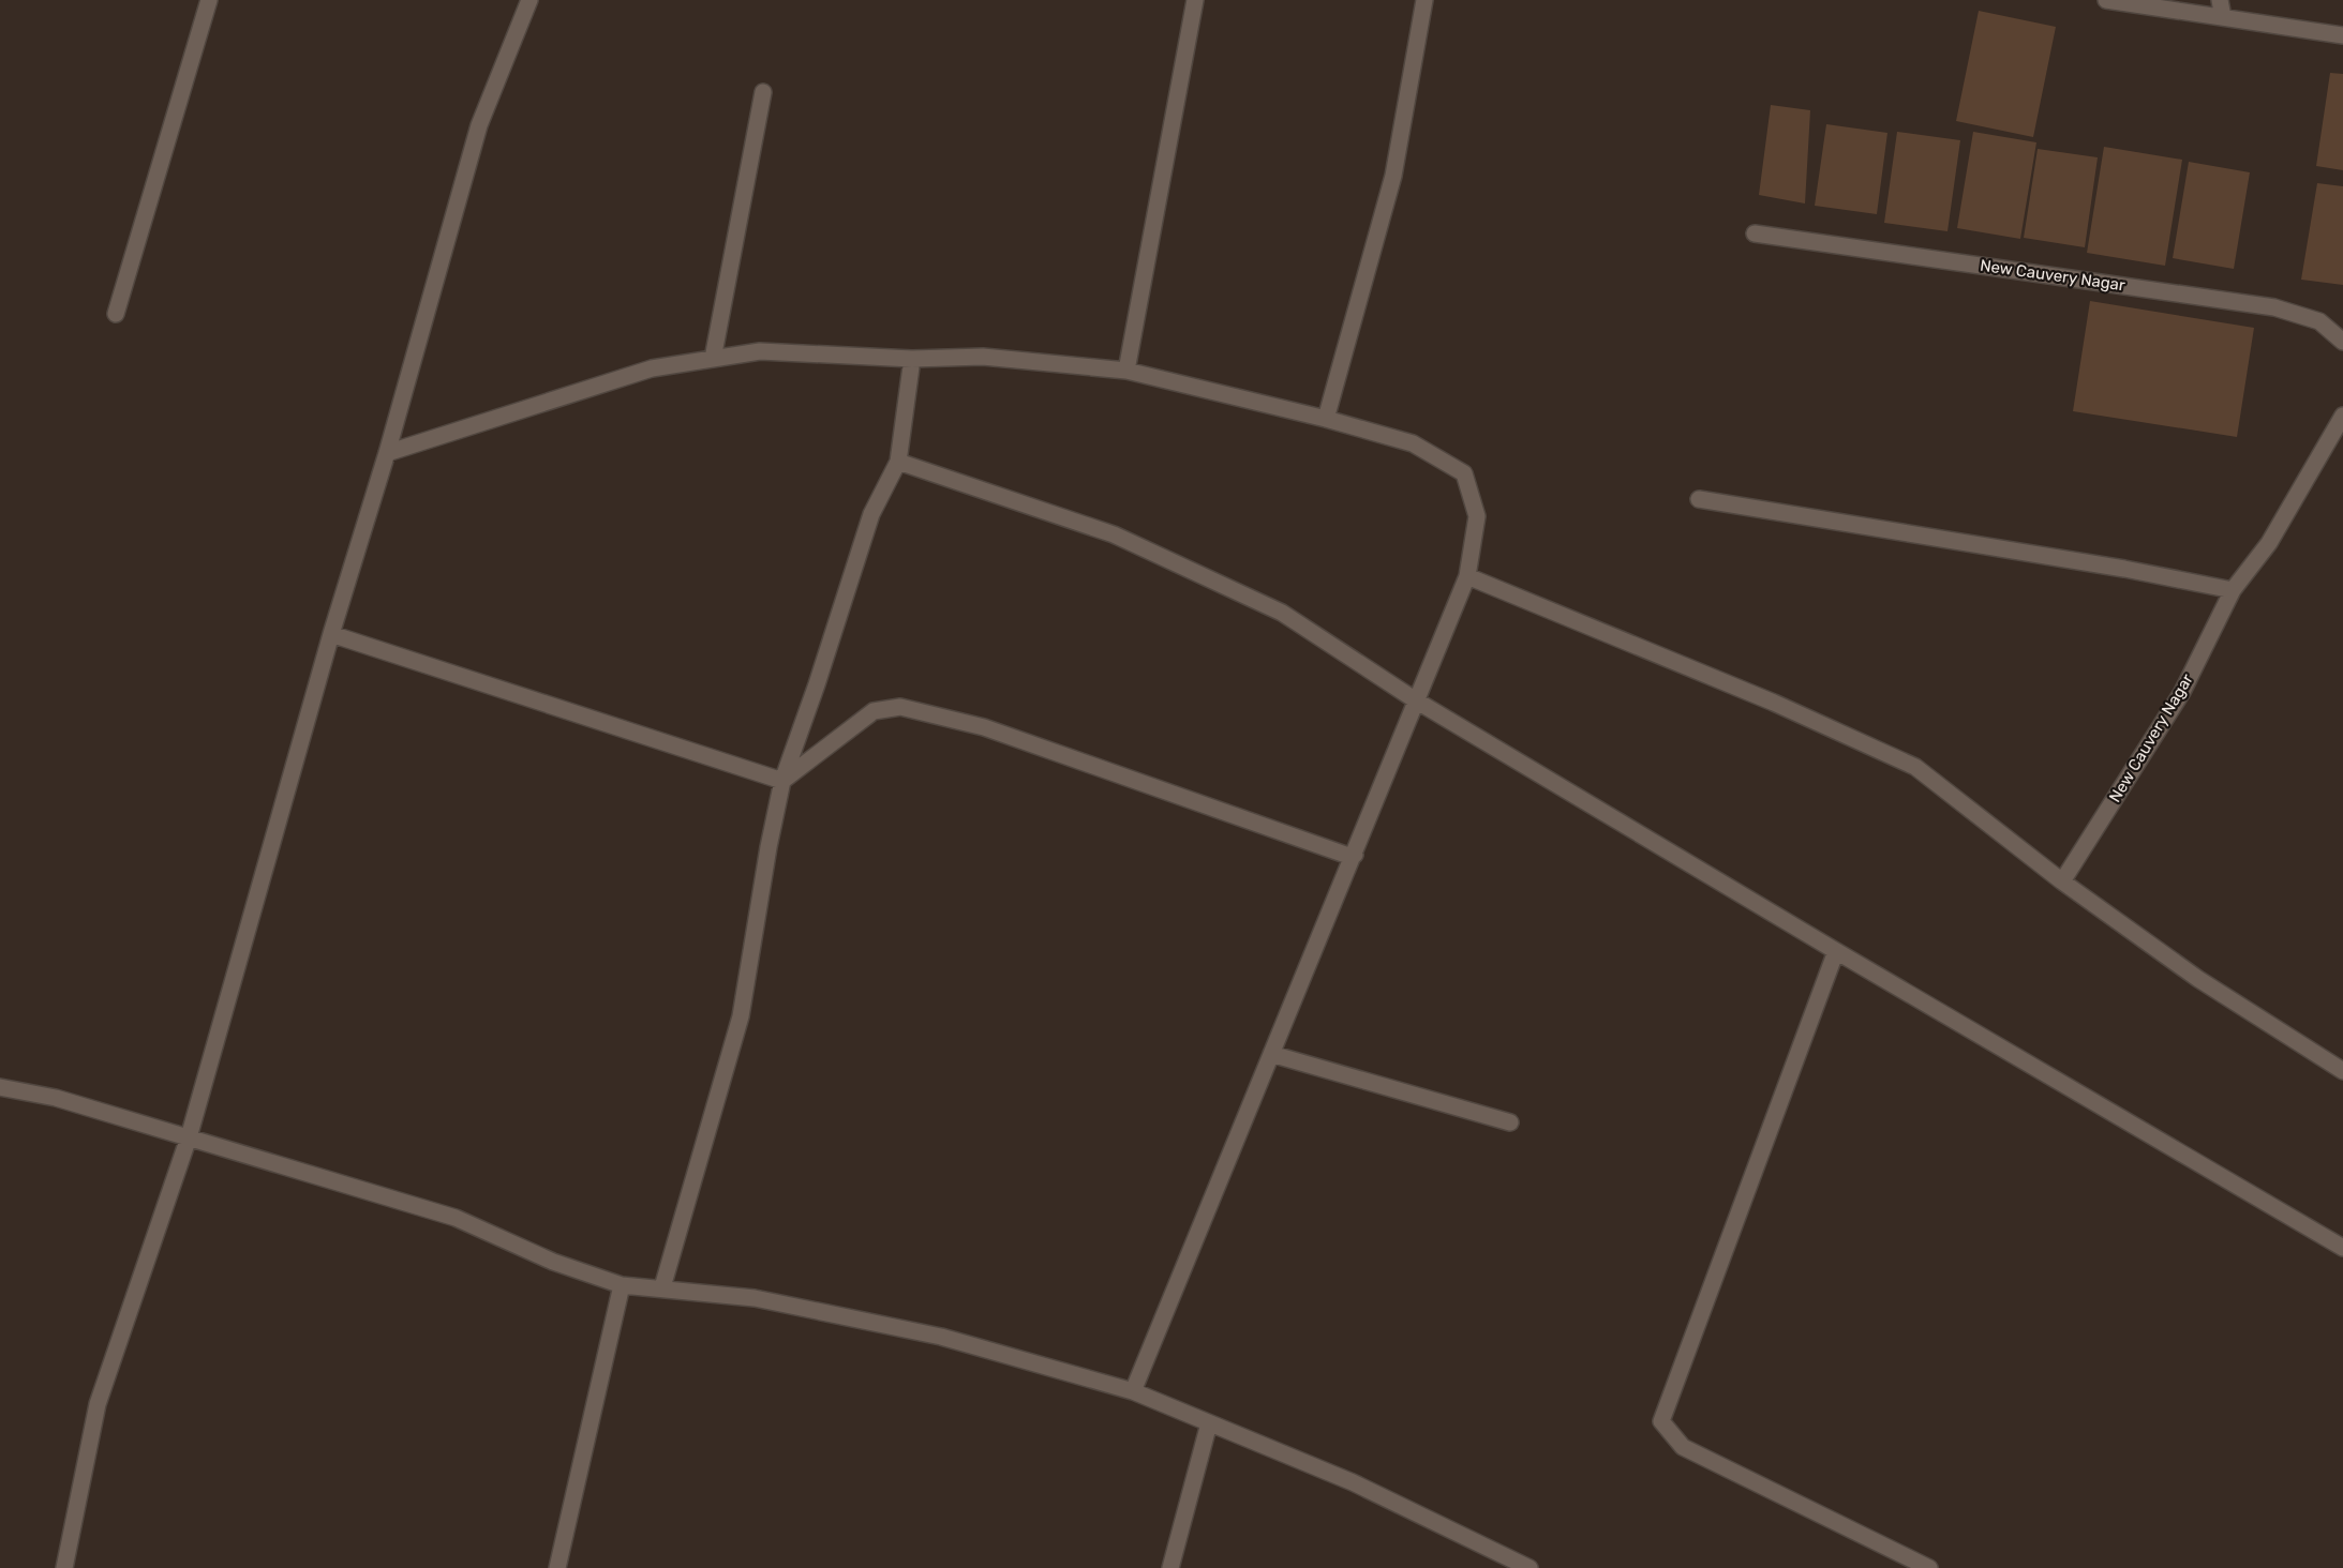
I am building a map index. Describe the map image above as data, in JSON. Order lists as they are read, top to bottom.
{
  "streets": {
    "street": ["New Cauvery Nagar"]
  }
}
